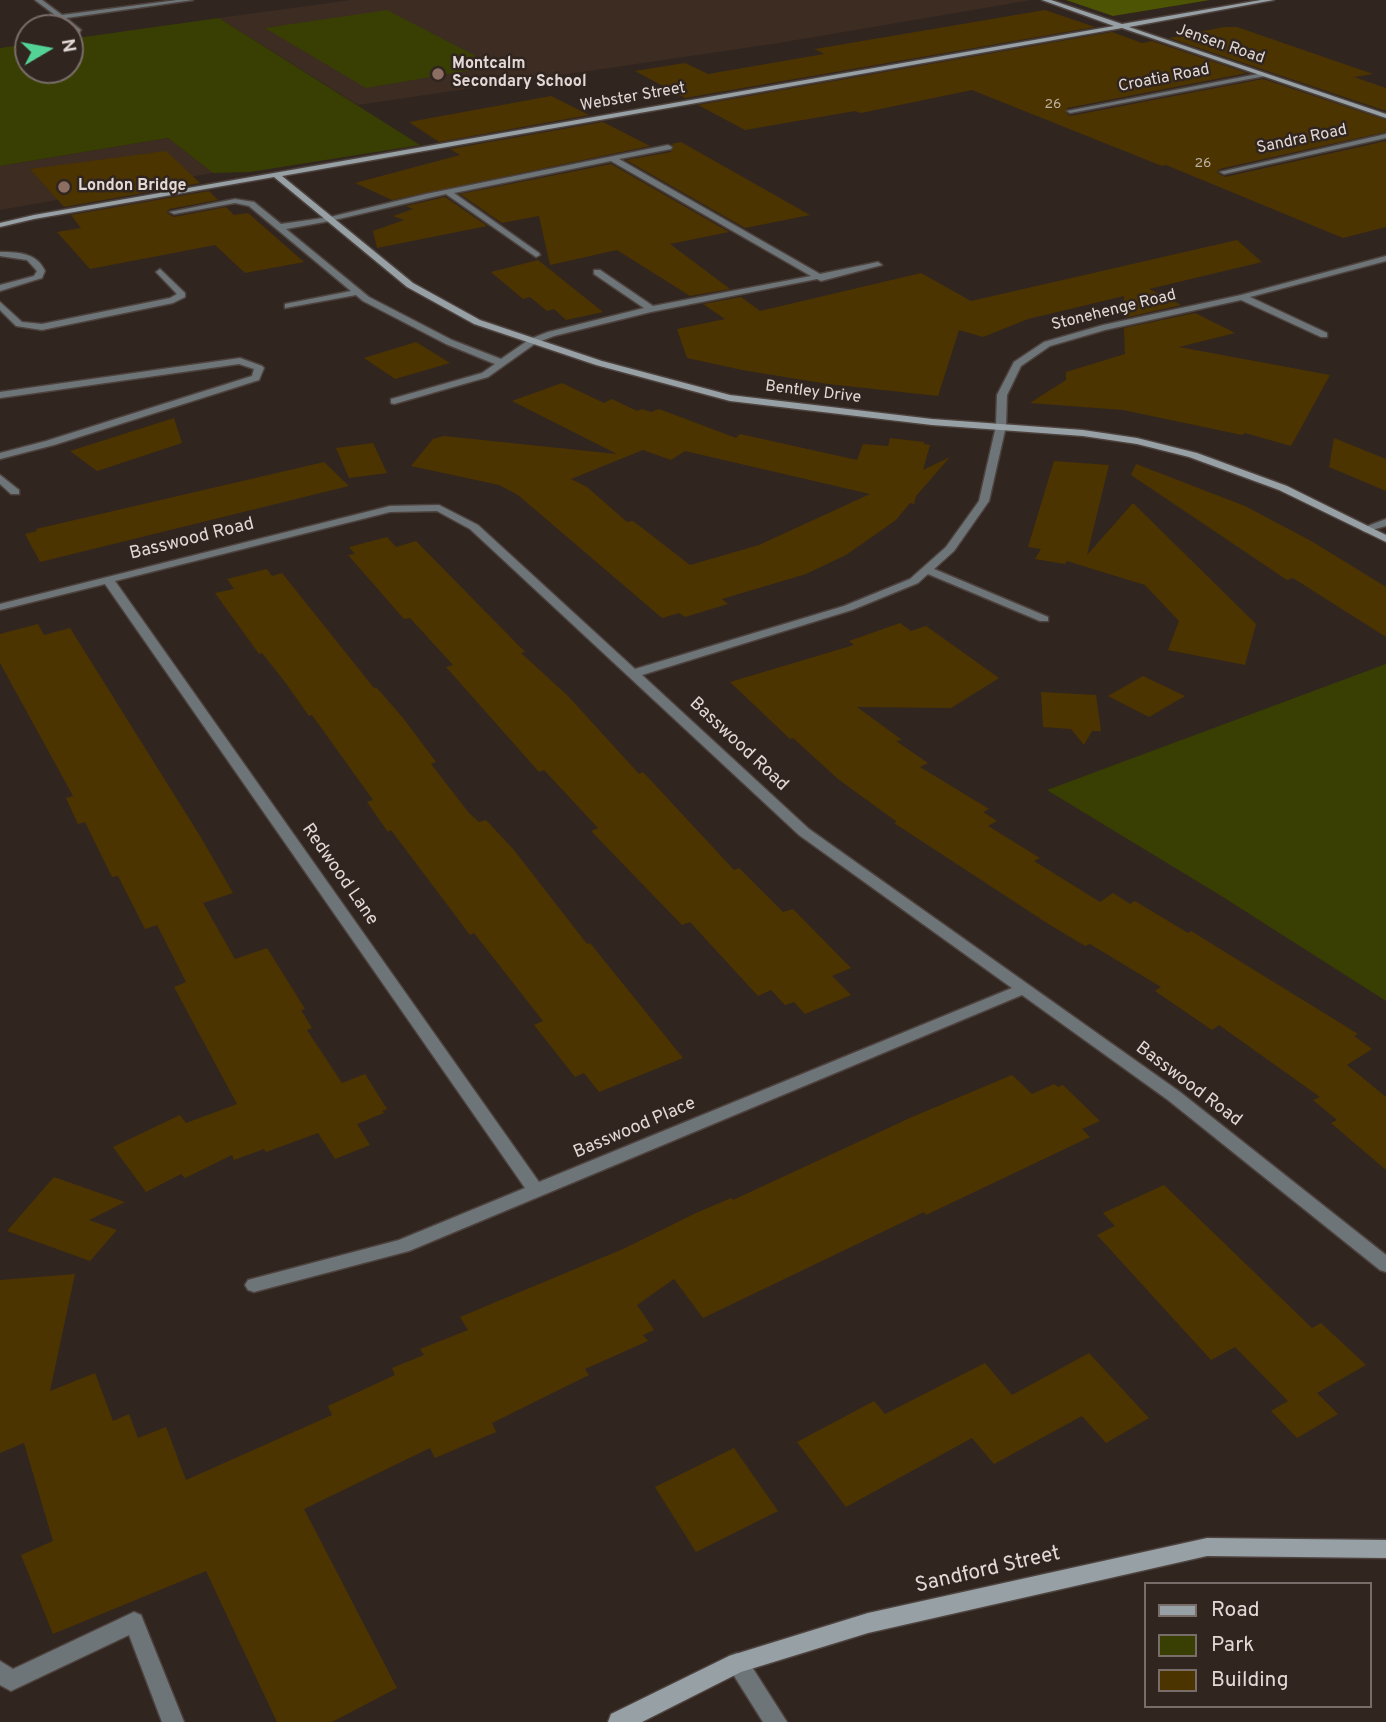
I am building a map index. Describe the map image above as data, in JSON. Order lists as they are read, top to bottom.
{
  "streets": {
    "street": [
      "Jensen Road",
      "Croatia Road",
      "Webster Street",
      "Sandra Road",
      "Stonehenge Road",
      "Bentley Drive",
      "Basswood Road",
      "Redwood Lane",
      "Basswood Place",
      "Sandford Street"
    ]
  },
  "crossings": [
    ["Jensen Road", "Croatia Road"],
    ["Jensen Road", "Webster Street"],
    ["Webster Street", "Bentley Drive"],
    ["Stonehenge Road", "Bentley Drive"],
    ["Stonehenge Road", "Basswood Road"],
    ["Basswood Road", "Redwood Lane"],
    ["Basswood Road", "Basswood Place"],
    ["Redwood Lane", "Basswood Place"]
  ],
  "places": ["Montcalm Secondary School", "London Bridge"],
  "house_numbers": ["26", "26"],
  "legend": ["Road", "Park", "Building"],
  "north": "right"
}
